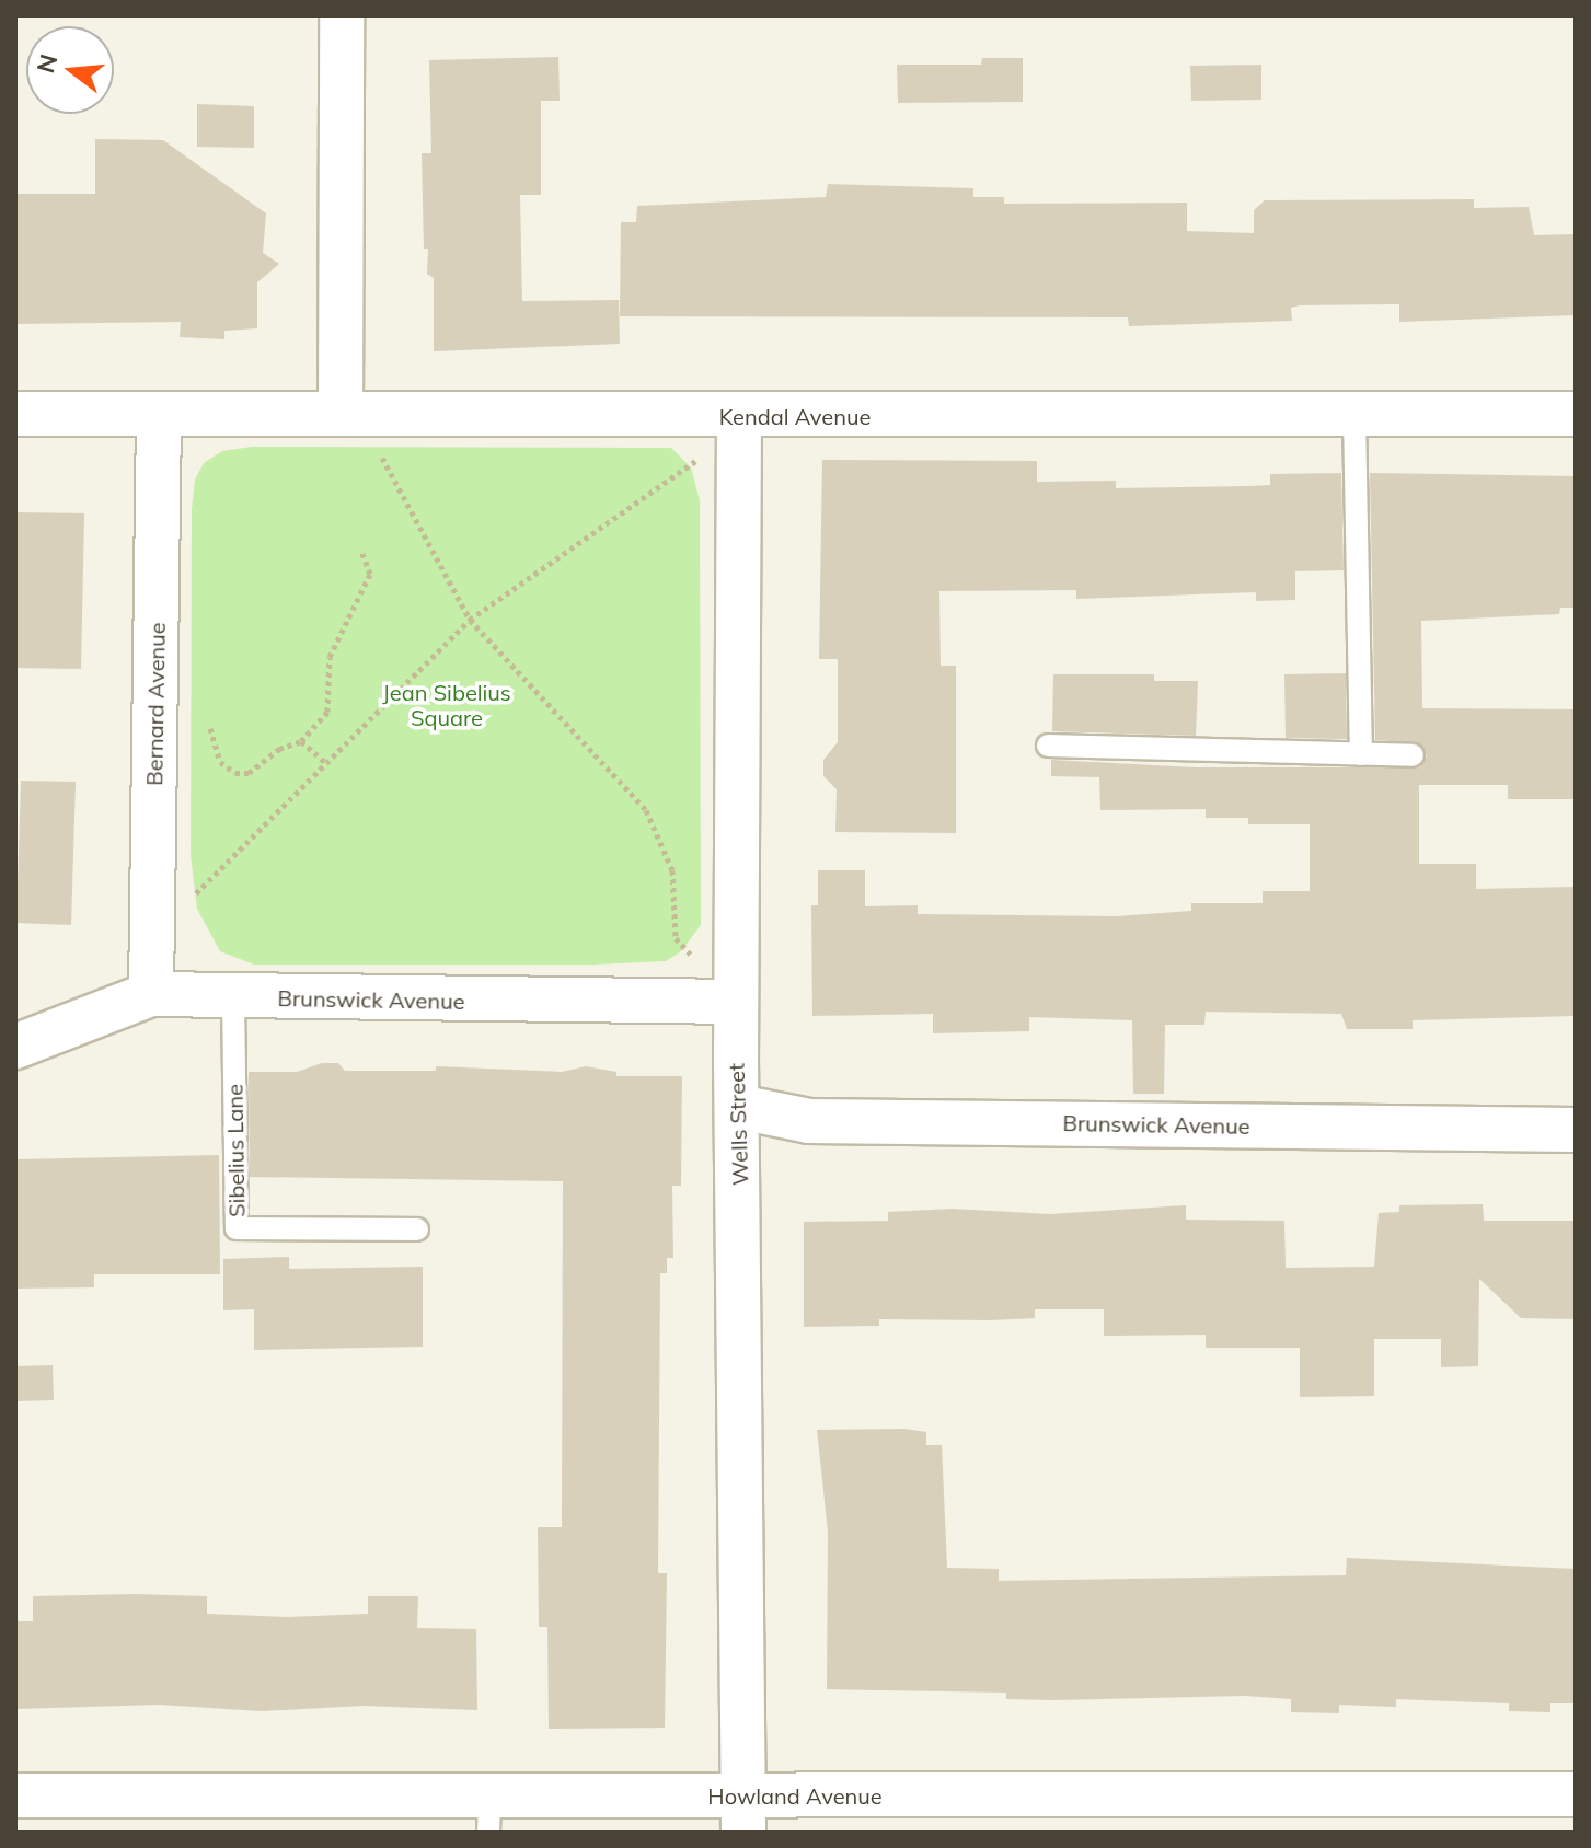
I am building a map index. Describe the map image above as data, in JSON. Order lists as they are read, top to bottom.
{
  "streets": {
    "street": [
      "Kendal Avenue",
      "Bernard Avenue",
      "Brunswick Avenue",
      "Wells Street",
      "Howland Avenue"
    ],
    "lane": ["Sibelius Lane"]
  },
  "crossings": [
    ["Kendal Avenue", "Bernard Avenue"],
    ["Kendal Avenue", "Wells Street"],
    ["Bernard Avenue", "Brunswick Avenue"],
    ["Brunswick Avenue", "Wells Street"],
    ["Brunswick Avenue", "Sibelius Lane"],
    ["Wells Street", "Howland Avenue"]
  ],
  "parks": ["Jean Sibelius Square"],
  "north": "left"
}
